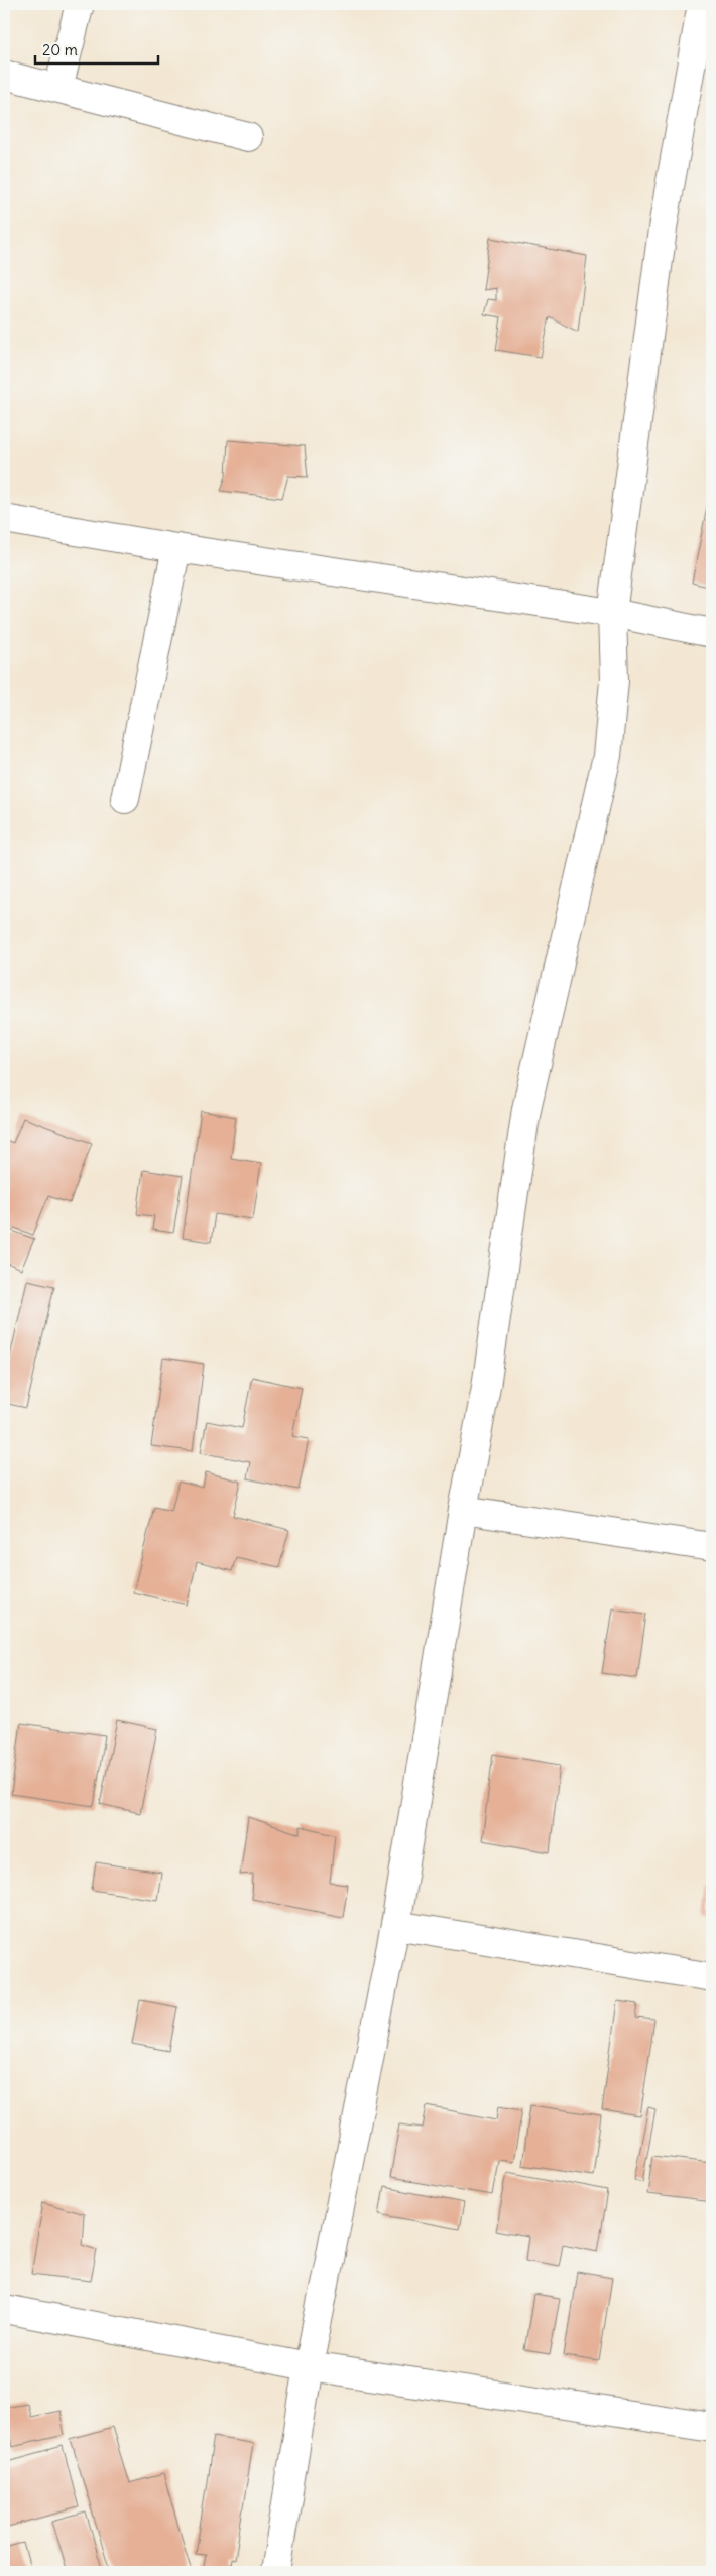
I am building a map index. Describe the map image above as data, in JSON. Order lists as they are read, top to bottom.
{
  "scale_bar": "20 m"
}
